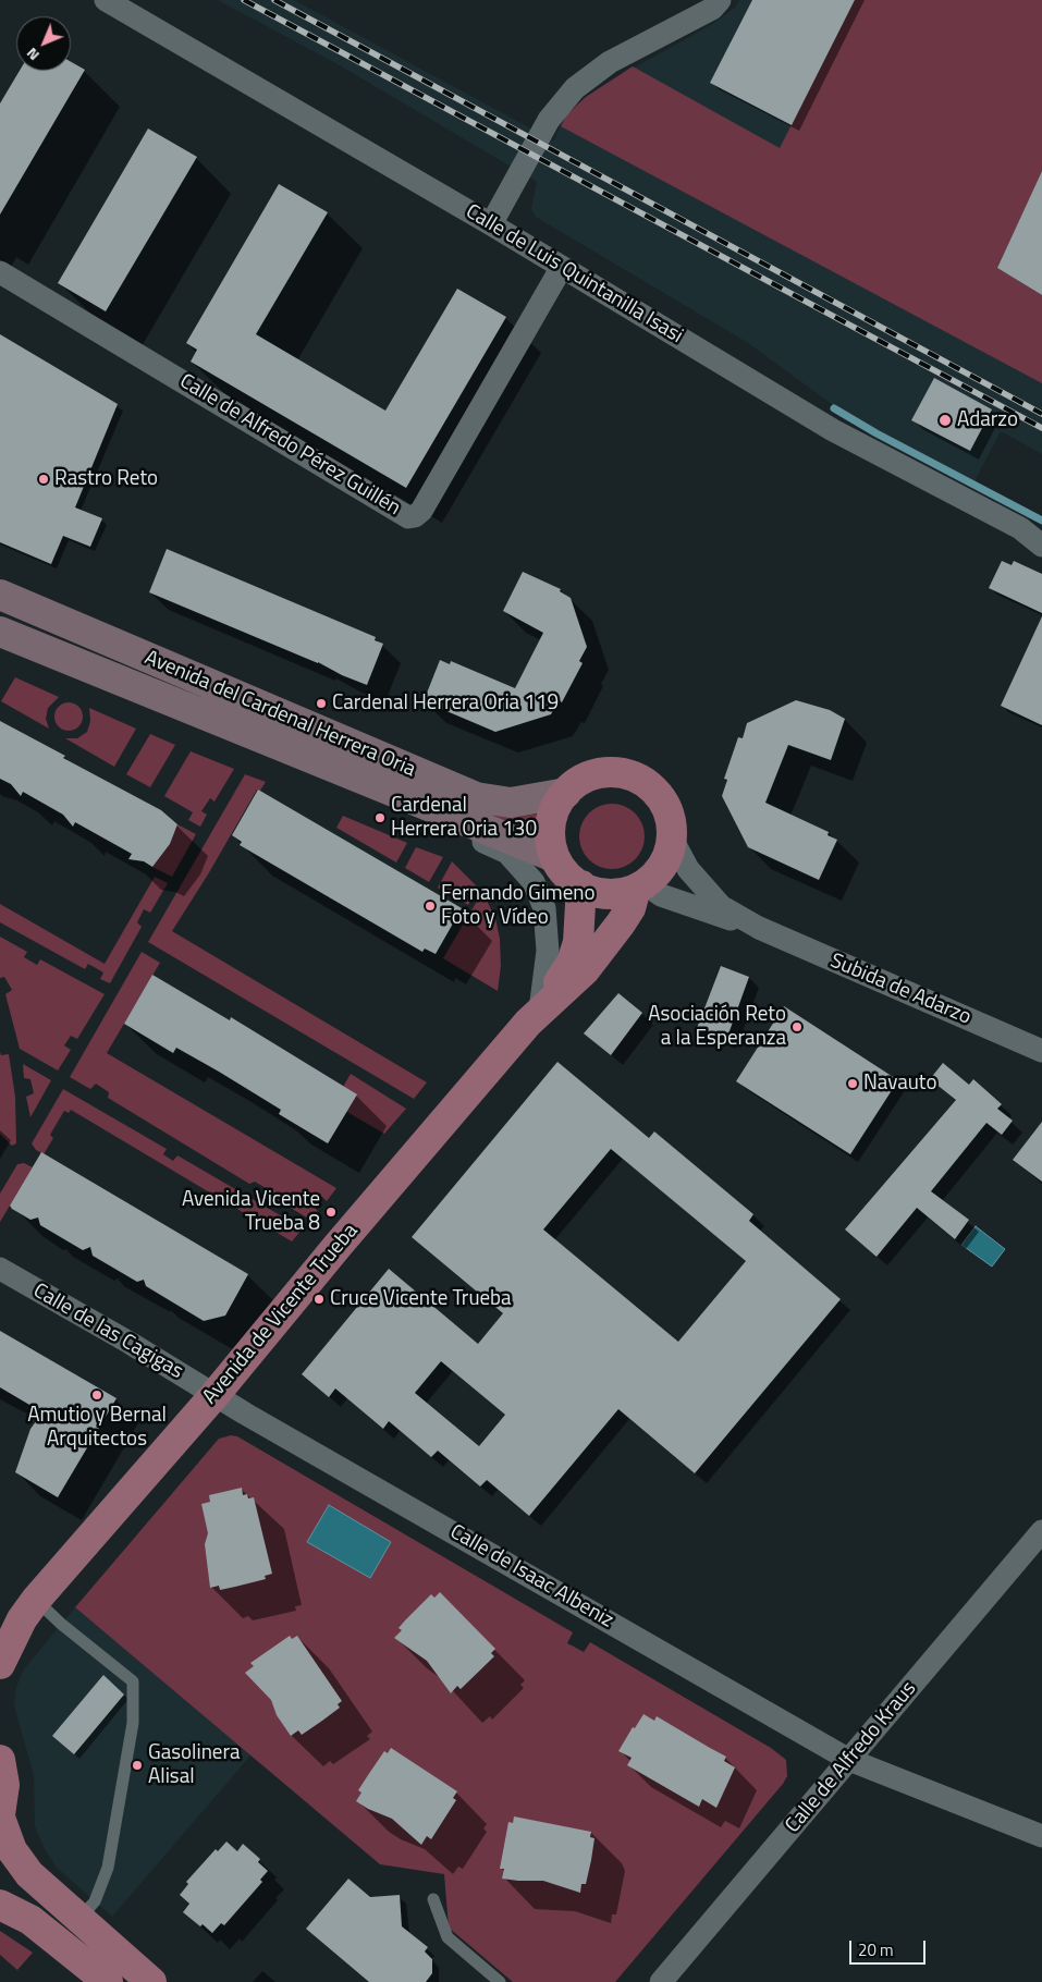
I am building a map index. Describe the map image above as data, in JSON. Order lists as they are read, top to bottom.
{
  "streets": {
    "main road": ["Avenida del Cardenal Herrera Oria", "Avenida de Vicente Trueba"],
    "street": [
      "Calle de Luis Quintanilla Isasi",
      "Calle de Alfredo Pérez Guillén",
      "Subida de Adarzo",
      "Calle de las Cagigas",
      "Calle de Isaac Albeniz",
      "Calle de Alfredo Kraus"
    ]
  },
  "crossings": [
    ["Calle de Luis Quintanilla Isasi", "Calle de Alfredo Pérez Guillén"],
    ["Avenida del Cardenal Herrera Oria", "Subida de Adarzo"],
    ["Avenida del Cardenal Herrera Oria", "Avenida de Vicente Trueba"],
    ["Subida de Adarzo", "Avenida de Vicente Trueba"],
    ["Avenida de Vicente Trueba", "Calle de las Cagigas"],
    ["Avenida de Vicente Trueba", "Calle de Isaac Albeniz"],
    ["Calle de las Cagigas", "Calle de Isaac Albeniz"],
    ["Calle de Isaac Albeniz", "Calle de Alfredo Kraus"]
  ],
  "places": [
    "Adarzo",
    "Rastro Reto",
    "Cardenal Herrera Oria 119",
    "Cardenal Herrera Oria 130",
    "Fernando Gimeno Foto y Vídeo",
    "Asociación Reto a la Esperanza",
    "Navauto",
    "Avenida Vicente Trueba 8",
    "Cruce Vicente Trueba",
    "Amutio y Bernal Arquitectos",
    "Gasolinera Alisal"
  ],
  "scale_bar": "20 m",
  "north": "bottom left"
}
